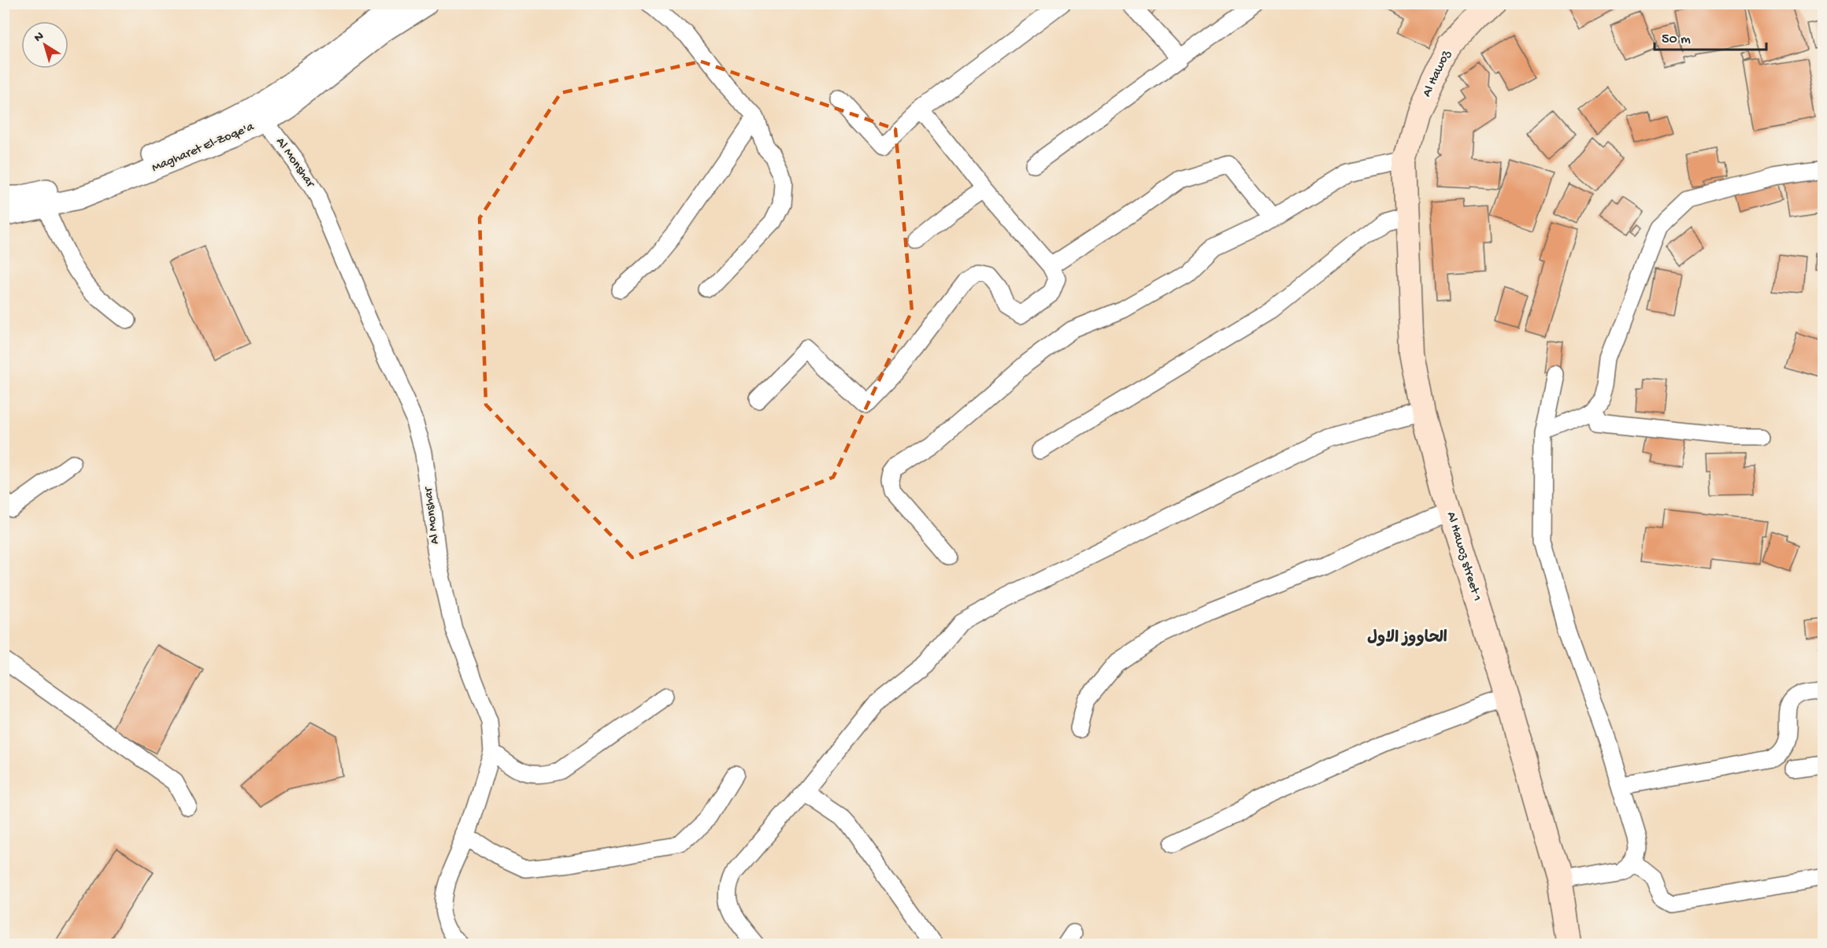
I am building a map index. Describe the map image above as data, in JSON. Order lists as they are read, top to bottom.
{
  "streets": {
    "main road": ["Al Hawoz", "Al Hawoz street 1"],
    "street": ["Magharet El-Zoqe'a", "Al Monshar"]
  },
  "crossings": [
    ["Al Hawoz", "Al Hawoz street 1"],
    ["Magharet El-Zoqe'a", "Al Monshar"]
  ],
  "districts": ["الحاووز الاول"],
  "scale_bar": "50 m",
  "north": "top left"
}
